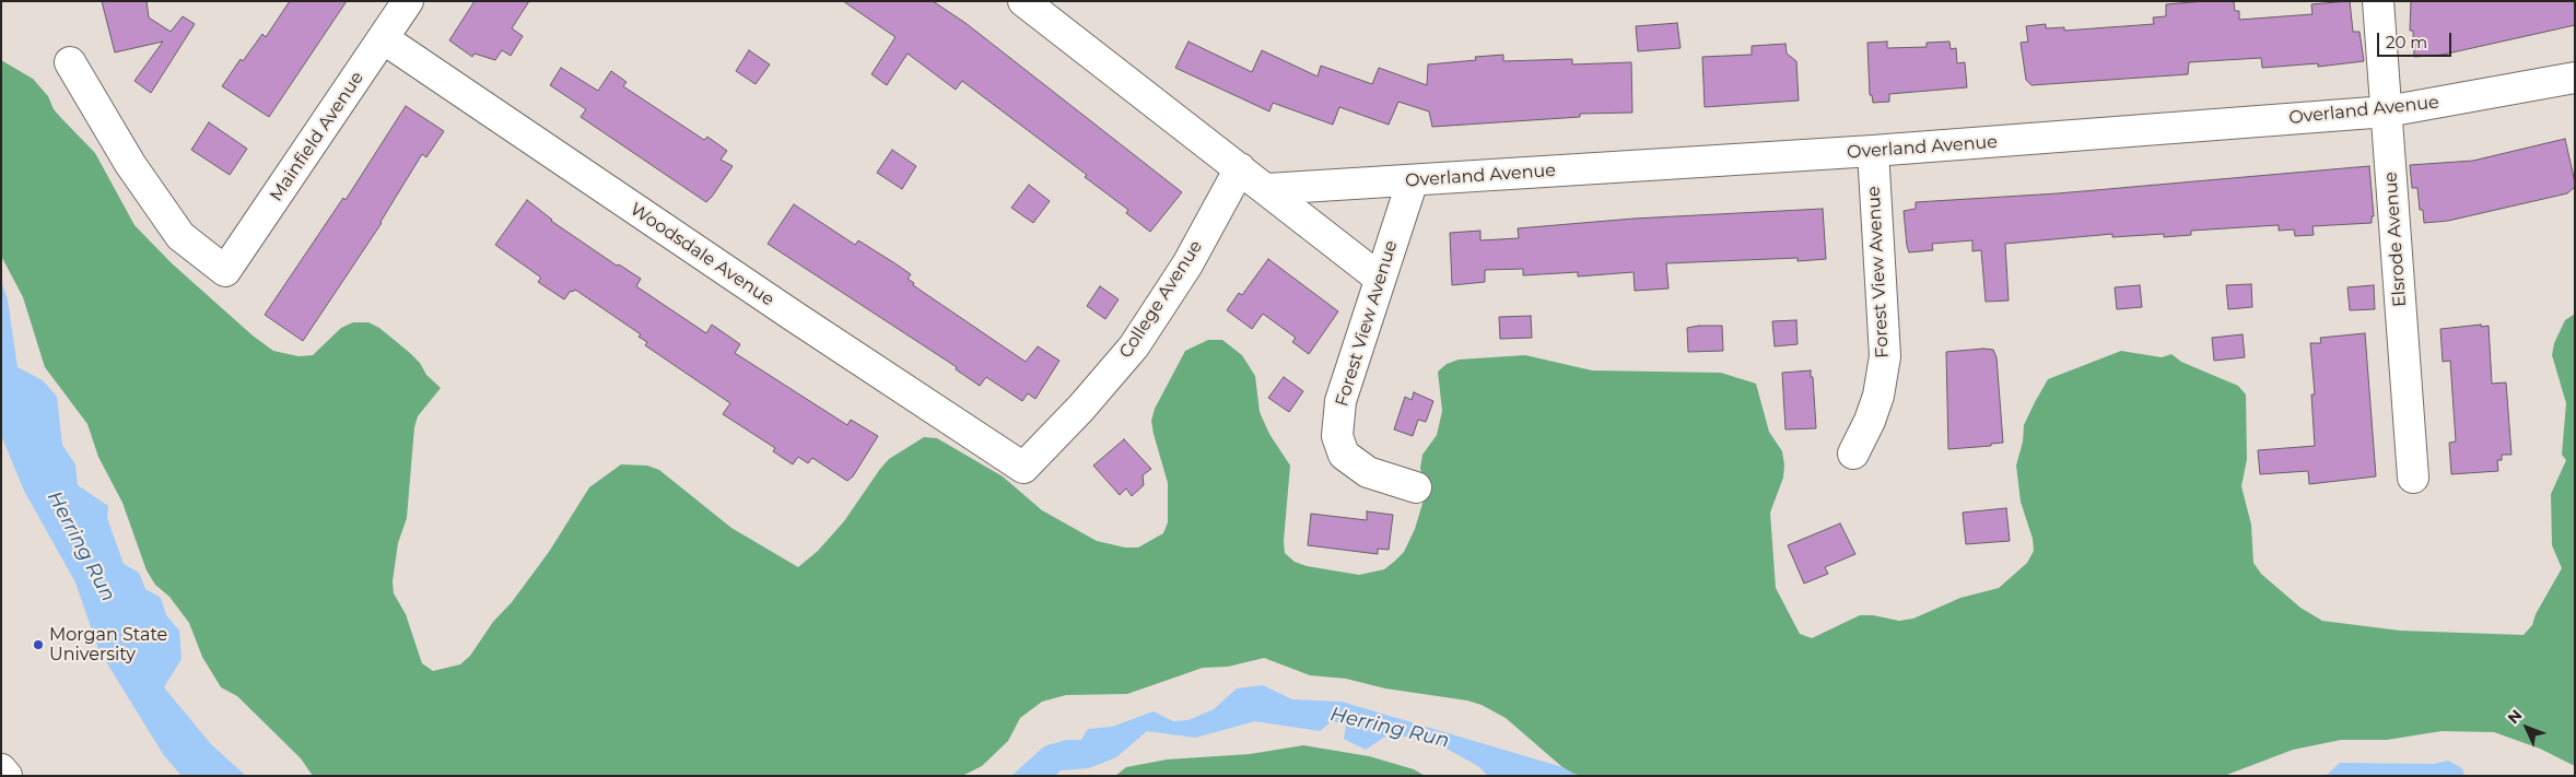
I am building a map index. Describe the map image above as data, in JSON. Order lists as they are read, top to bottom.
{
  "streets": {
    "street": [
      "Overland Avenue",
      "Mainfield Avenue",
      "Elsrode Avenue",
      "Woodsdale Avenue",
      "Forest View Avenue",
      "College Avenue"
    ]
  },
  "crossings": [
    ["Overland Avenue", "Elsrode Avenue"],
    ["Overland Avenue", "Forest View Avenue"],
    ["Mainfield Avenue", "Woodsdale Avenue"],
    ["Woodsdale Avenue", "College Avenue"]
  ],
  "water": ["Herring Run"],
  "places": ["Morgan State University"],
  "scale_bar": "20 m",
  "north": "top left"
}
